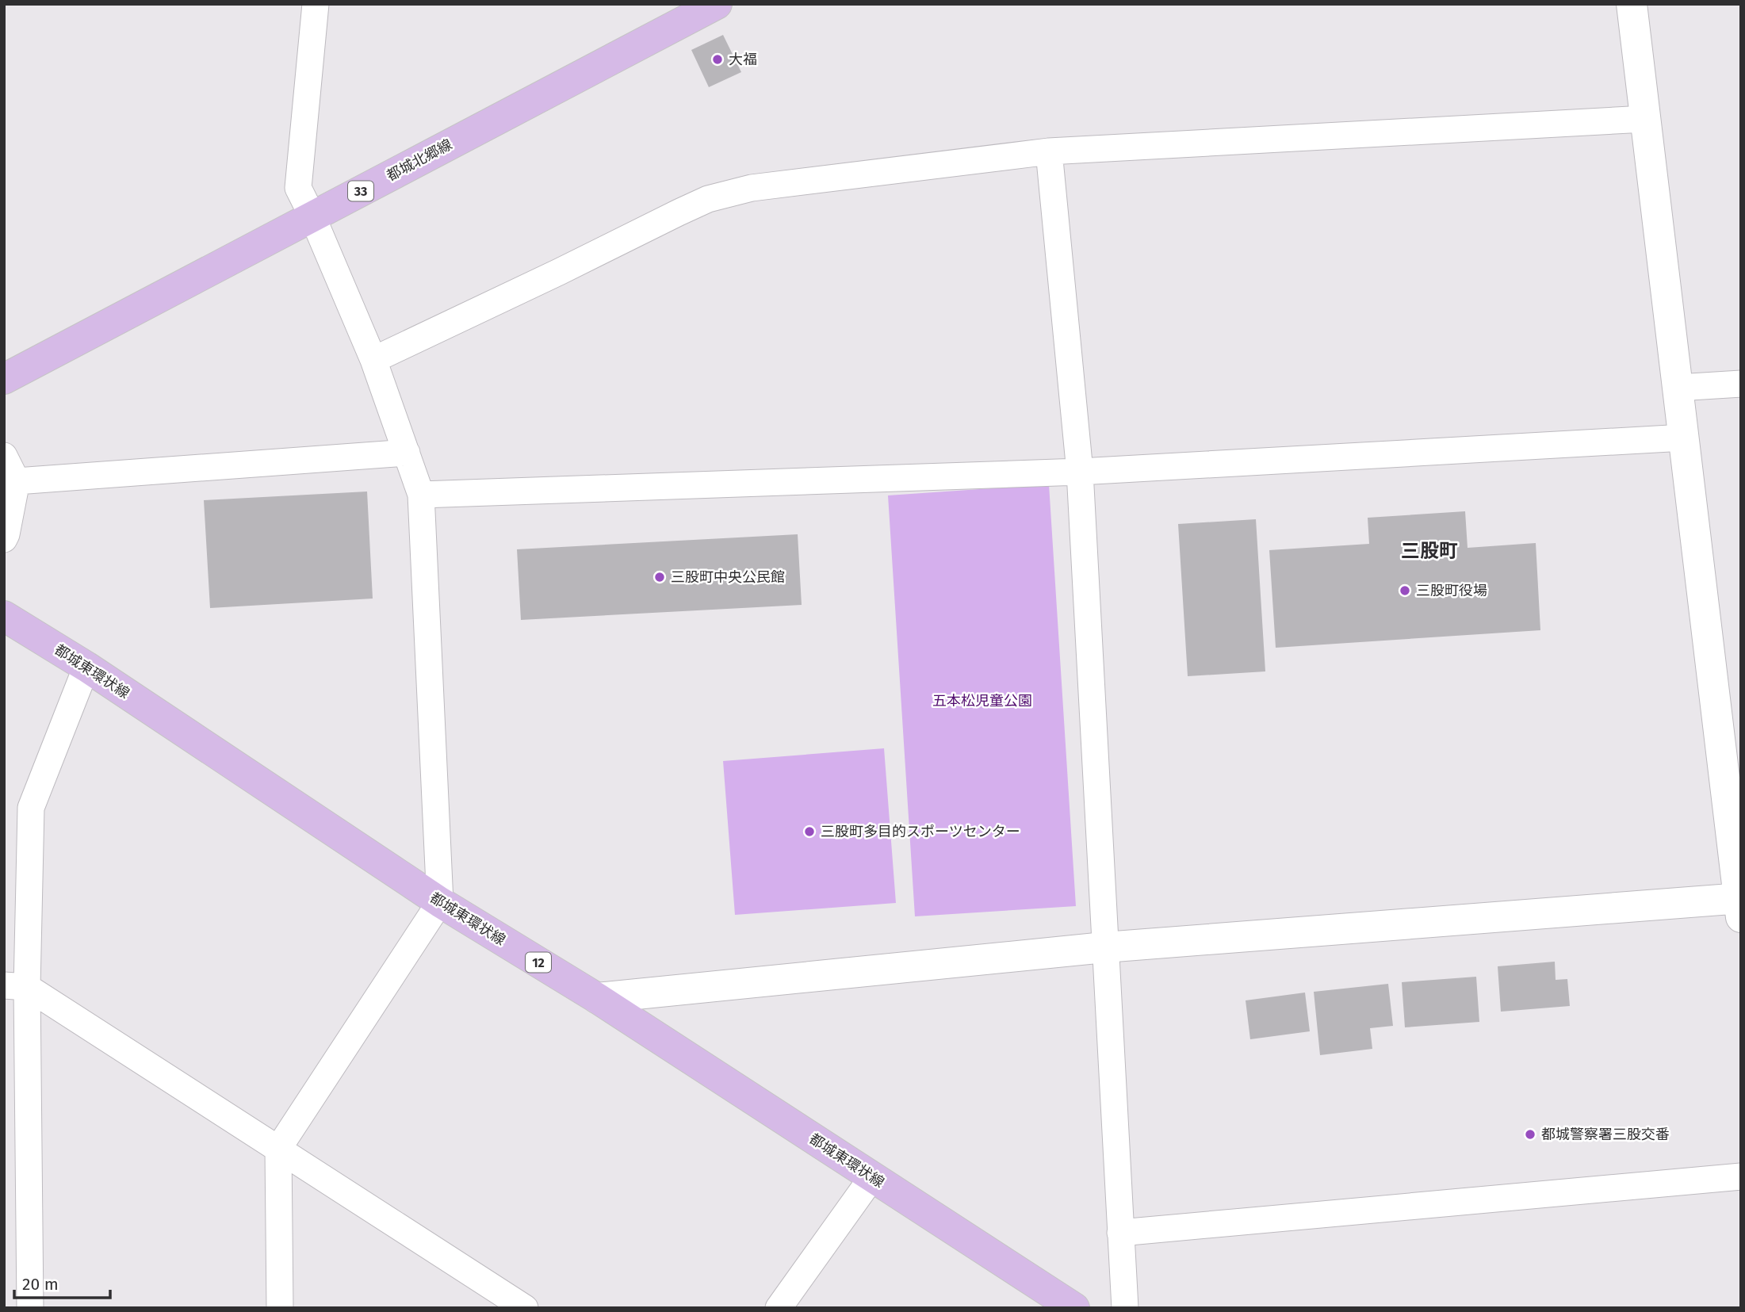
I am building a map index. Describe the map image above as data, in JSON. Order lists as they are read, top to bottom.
{
  "streets": {
    "main road": [
      "都城北郷線",
      "33",
      "都城東環状線",
      "12"
    ]
  },
  "districts": ["三股町"],
  "parks": ["五本松児童公園"],
  "places": [
    "大福",
    "三股町中央公民館",
    "三股町役場",
    "三股町多目的スポーツセンター",
    "都城警察署三股交番"
  ],
  "scale_bar": "20 m"
}
